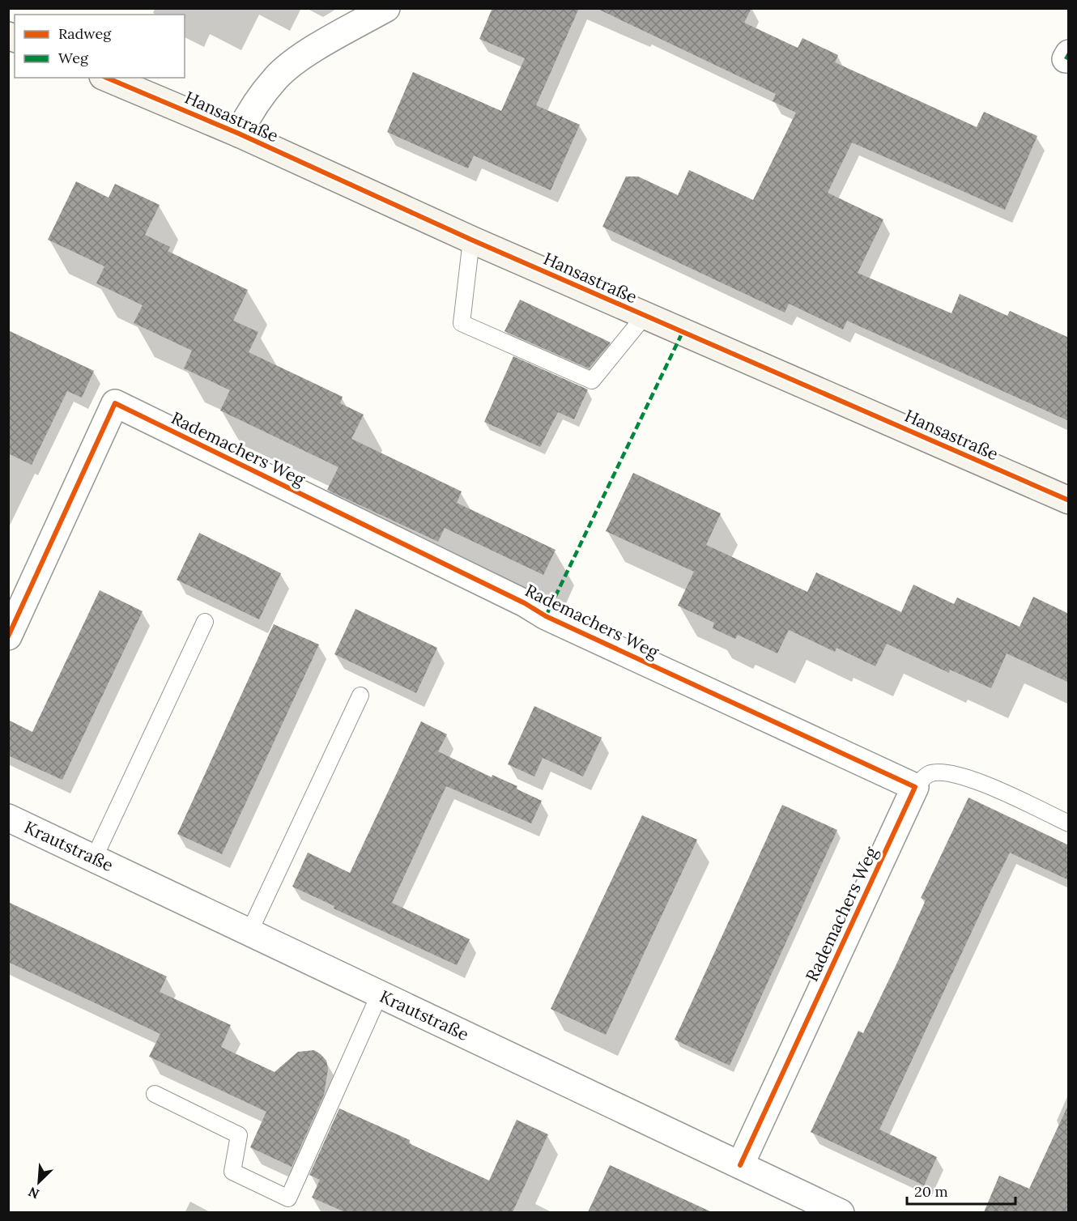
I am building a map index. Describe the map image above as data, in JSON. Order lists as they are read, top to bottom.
{
  "streets": {
    "main road": ["Hansastraße"],
    "street": ["Rademachers Weg", "Krautstraße"]
  },
  "crossings": [
    ["Rademachers Weg", "Krautstraße"]
  ],
  "legend": ["Radweg", "Weg"],
  "scale_bar": "20 m",
  "north": "bottom left"
}
